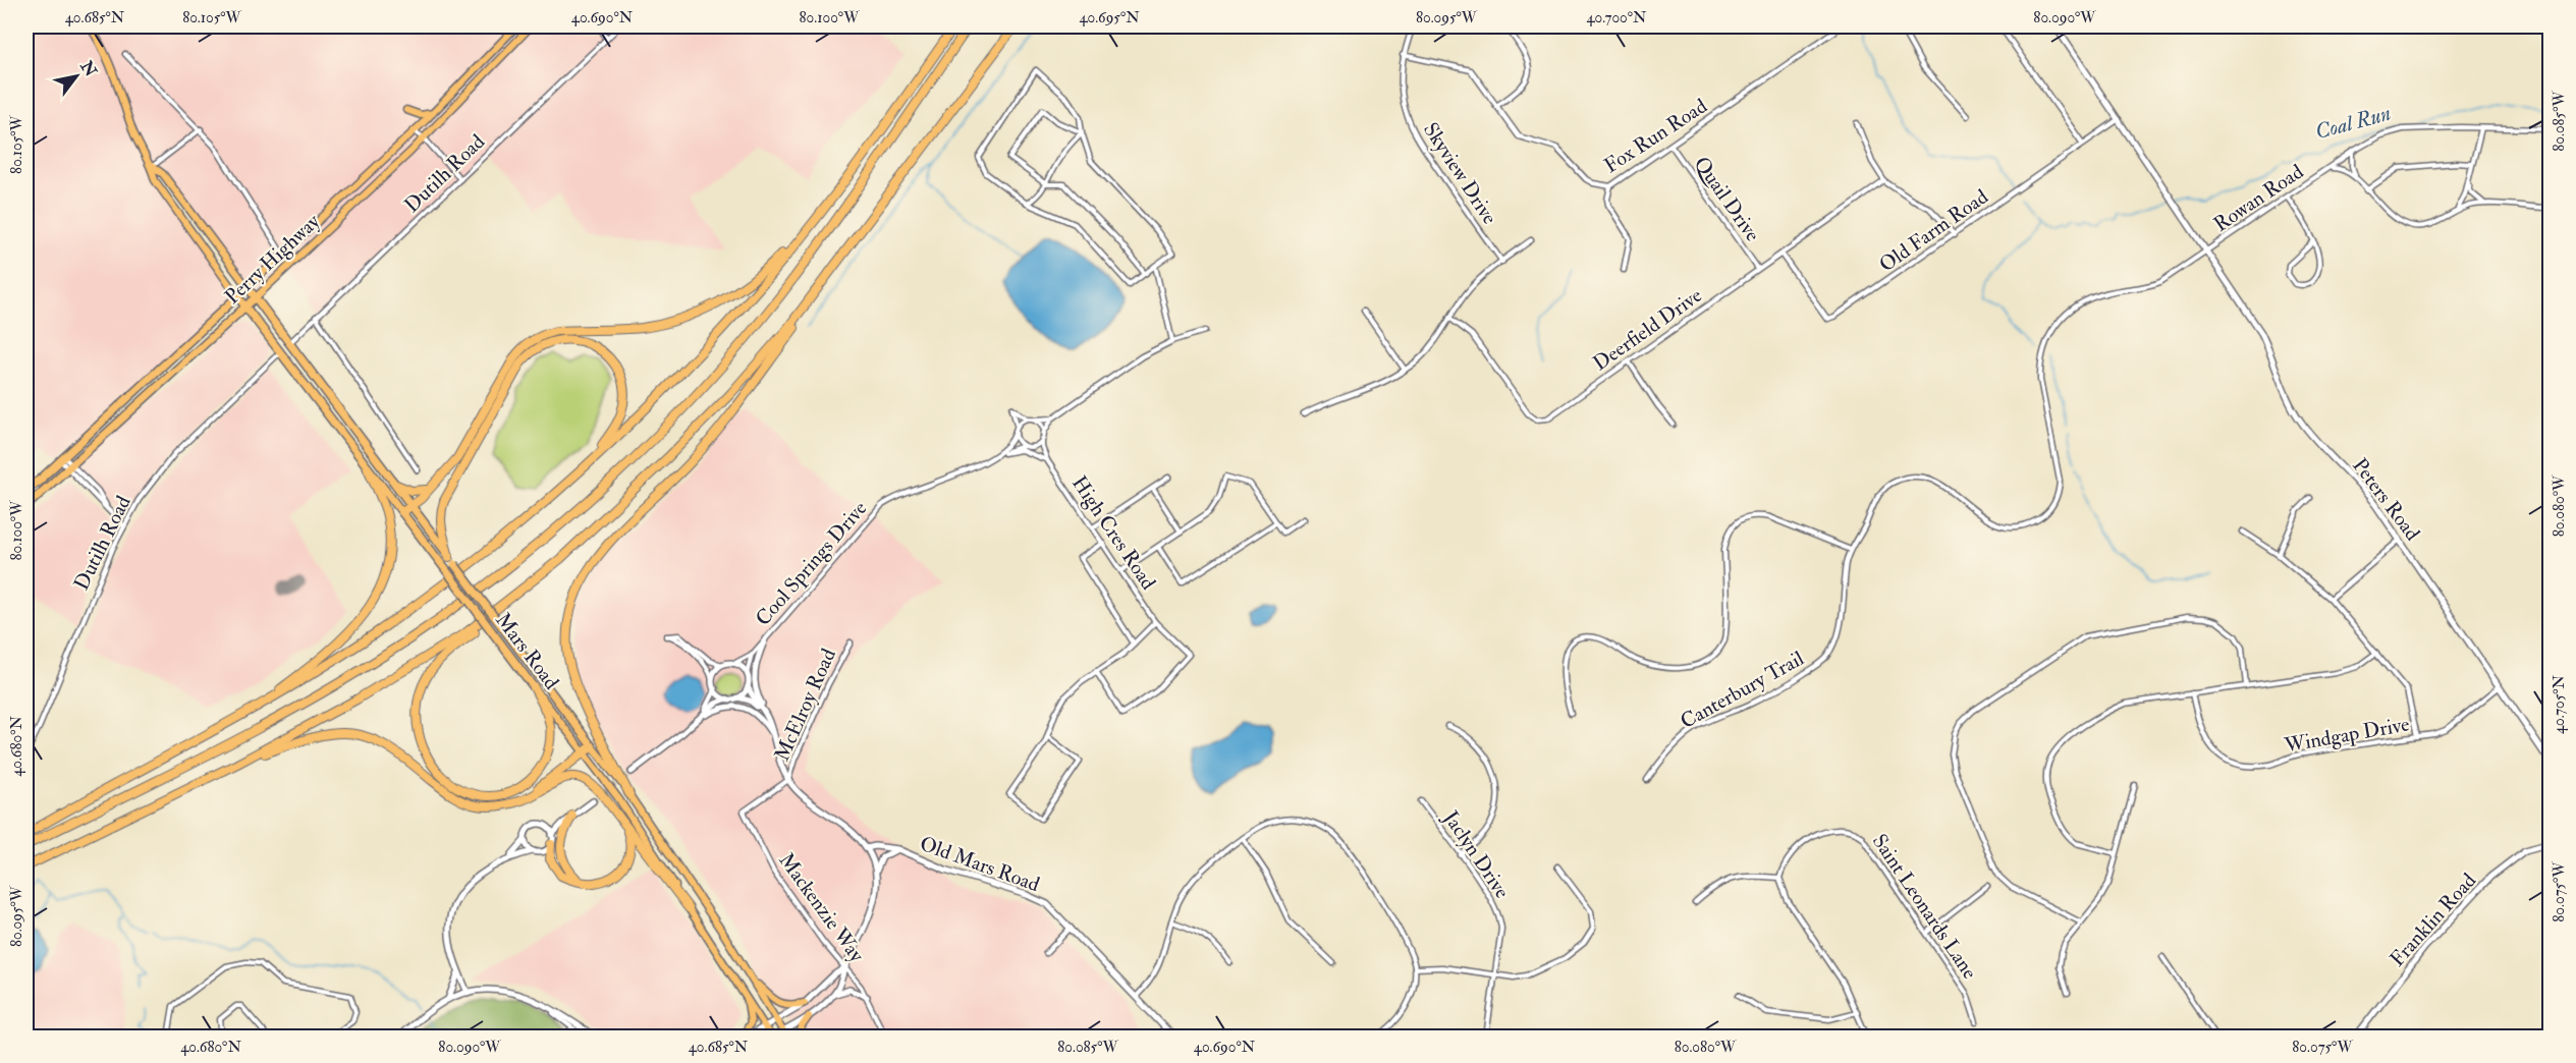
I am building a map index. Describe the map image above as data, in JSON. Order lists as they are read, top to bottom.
{
  "streets": {
    "highway": ["Perry Highway", "Mars Road"],
    "street": [
      "Fox Run Road",
      "Dutilh Road",
      "Skyview Drive",
      "Rowan Road",
      "Quail Drive",
      "Old Farm Road",
      "Deerfield Drive",
      "Peters Road",
      "High Cres Road",
      "Cool Springs Drive",
      "Canterbury Trail",
      "McElroy Road",
      "Windgap Drive",
      "Jaclyn Drive",
      "Old Mars Road",
      "Saint Leonards Lane",
      "Mackenzie Way",
      "Franklin Road"
    ]
  },
  "crossings": [
    ["Fox Run Road", "Skyview Drive"],
    ["Fox Run Road", "Quail Drive"],
    ["Dutilh Road", "Mars Road"],
    ["Rowan Road", "Old Farm Road"],
    ["Rowan Road", "Peters Road"],
    ["Rowan Road", "Canterbury Trail"],
    ["Quail Drive", "Deerfield Drive"],
    ["Old Farm Road", "Deerfield Drive"],
    ["Perry Highway", "Mars Road"],
    ["Peters Road", "Canterbury Trail"],
    ["Peters Road", "Windgap Drive"],
    ["High Cres Road", "Cool Springs Drive"],
    ["McElroy Road", "Mackenzie Way"]
  ],
  "water": ["Coal Run"],
  "north": "top right",
  "coordinates": [
    "40.685°N",
    "80.105°W",
    "40.690°N",
    "80.100°W",
    "40.695°N",
    "80.095°W",
    "40.700°N",
    "80.090°W",
    "80.085°W",
    "80.080°W",
    "40.705°N",
    "40.680°N",
    "80.075°W"
  ]
}
